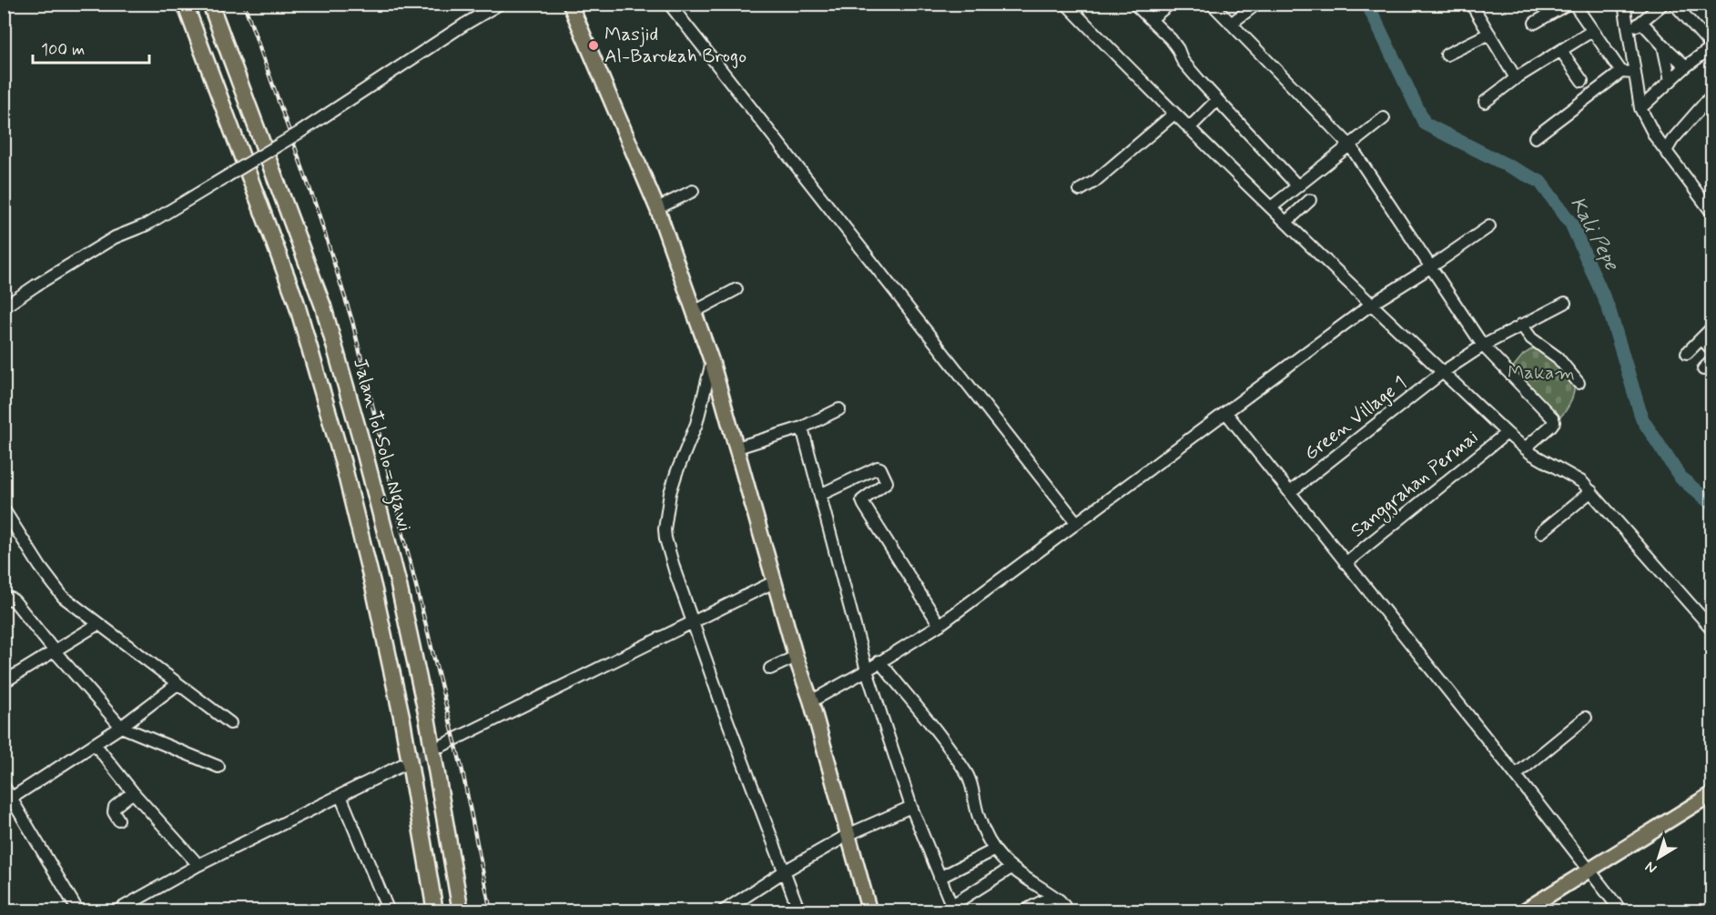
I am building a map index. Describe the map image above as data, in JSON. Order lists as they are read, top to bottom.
{
  "streets": {
    "highway": ["Jalan Tol Solo–Ngawi"],
    "street": ["Green Village 1", "Sanggrahan Permai"]
  },
  "water": ["Kali Pepe"],
  "parks": ["Makam"],
  "places": ["Masjid Al-Barokah Brogo"],
  "scale_bar": "100 m",
  "north": "bottom left"
}
